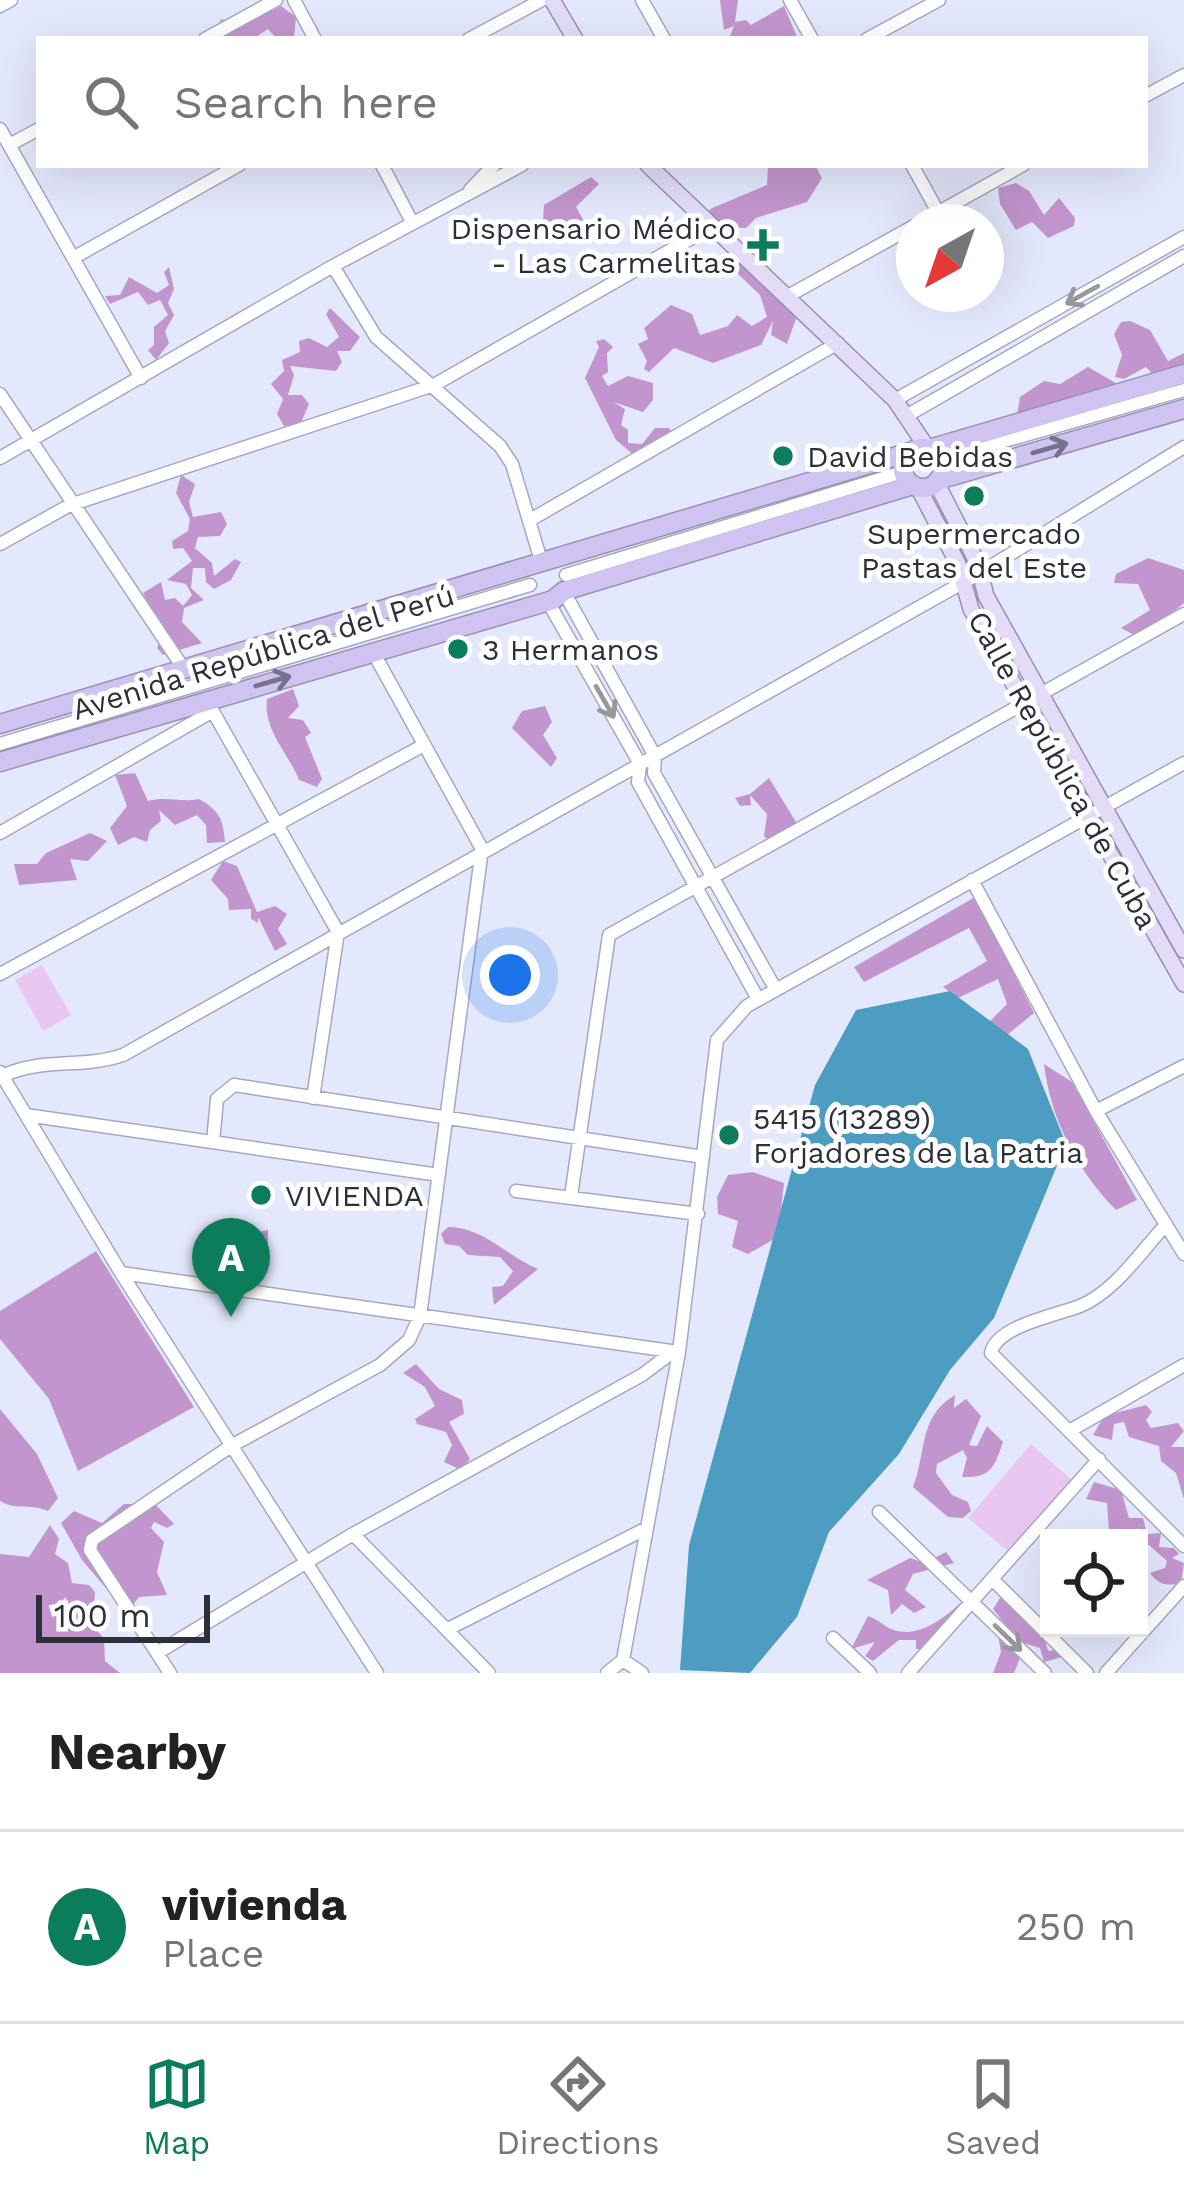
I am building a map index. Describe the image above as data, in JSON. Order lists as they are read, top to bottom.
{
  "streets": {
    "highway": ["Avenida República del Perú"],
    "main road": ["Calle República de Cuba"]
  },
  "crossings": [
    ["Avenida República del Perú", "Calle República de Cuba"]
  ],
  "places": {
    "health": ["Dispensario Médico - Las Carmelitas"],
    "other": [
      "David Bebidas",
      "Supermercado Pastas del Este",
      "3 Hermanos",
      "5415 (13289) Forjadores de la Patria",
      "VIVIENDA"
    ]
  },
  "scale_bar": "100 m",
  "north": "bottom left",
  "page": {
    "search": "Search here",
    "pins": "A",
    "scale": "100 m",
    "heading": "Nearby",
    "list": [
      {
        "mark": "A",
        "name": "vivienda",
        "note": "Place",
        "value": "250 m"
      }
    ],
    "nav": ["Map", "Directions", "Saved"]
  }
}
